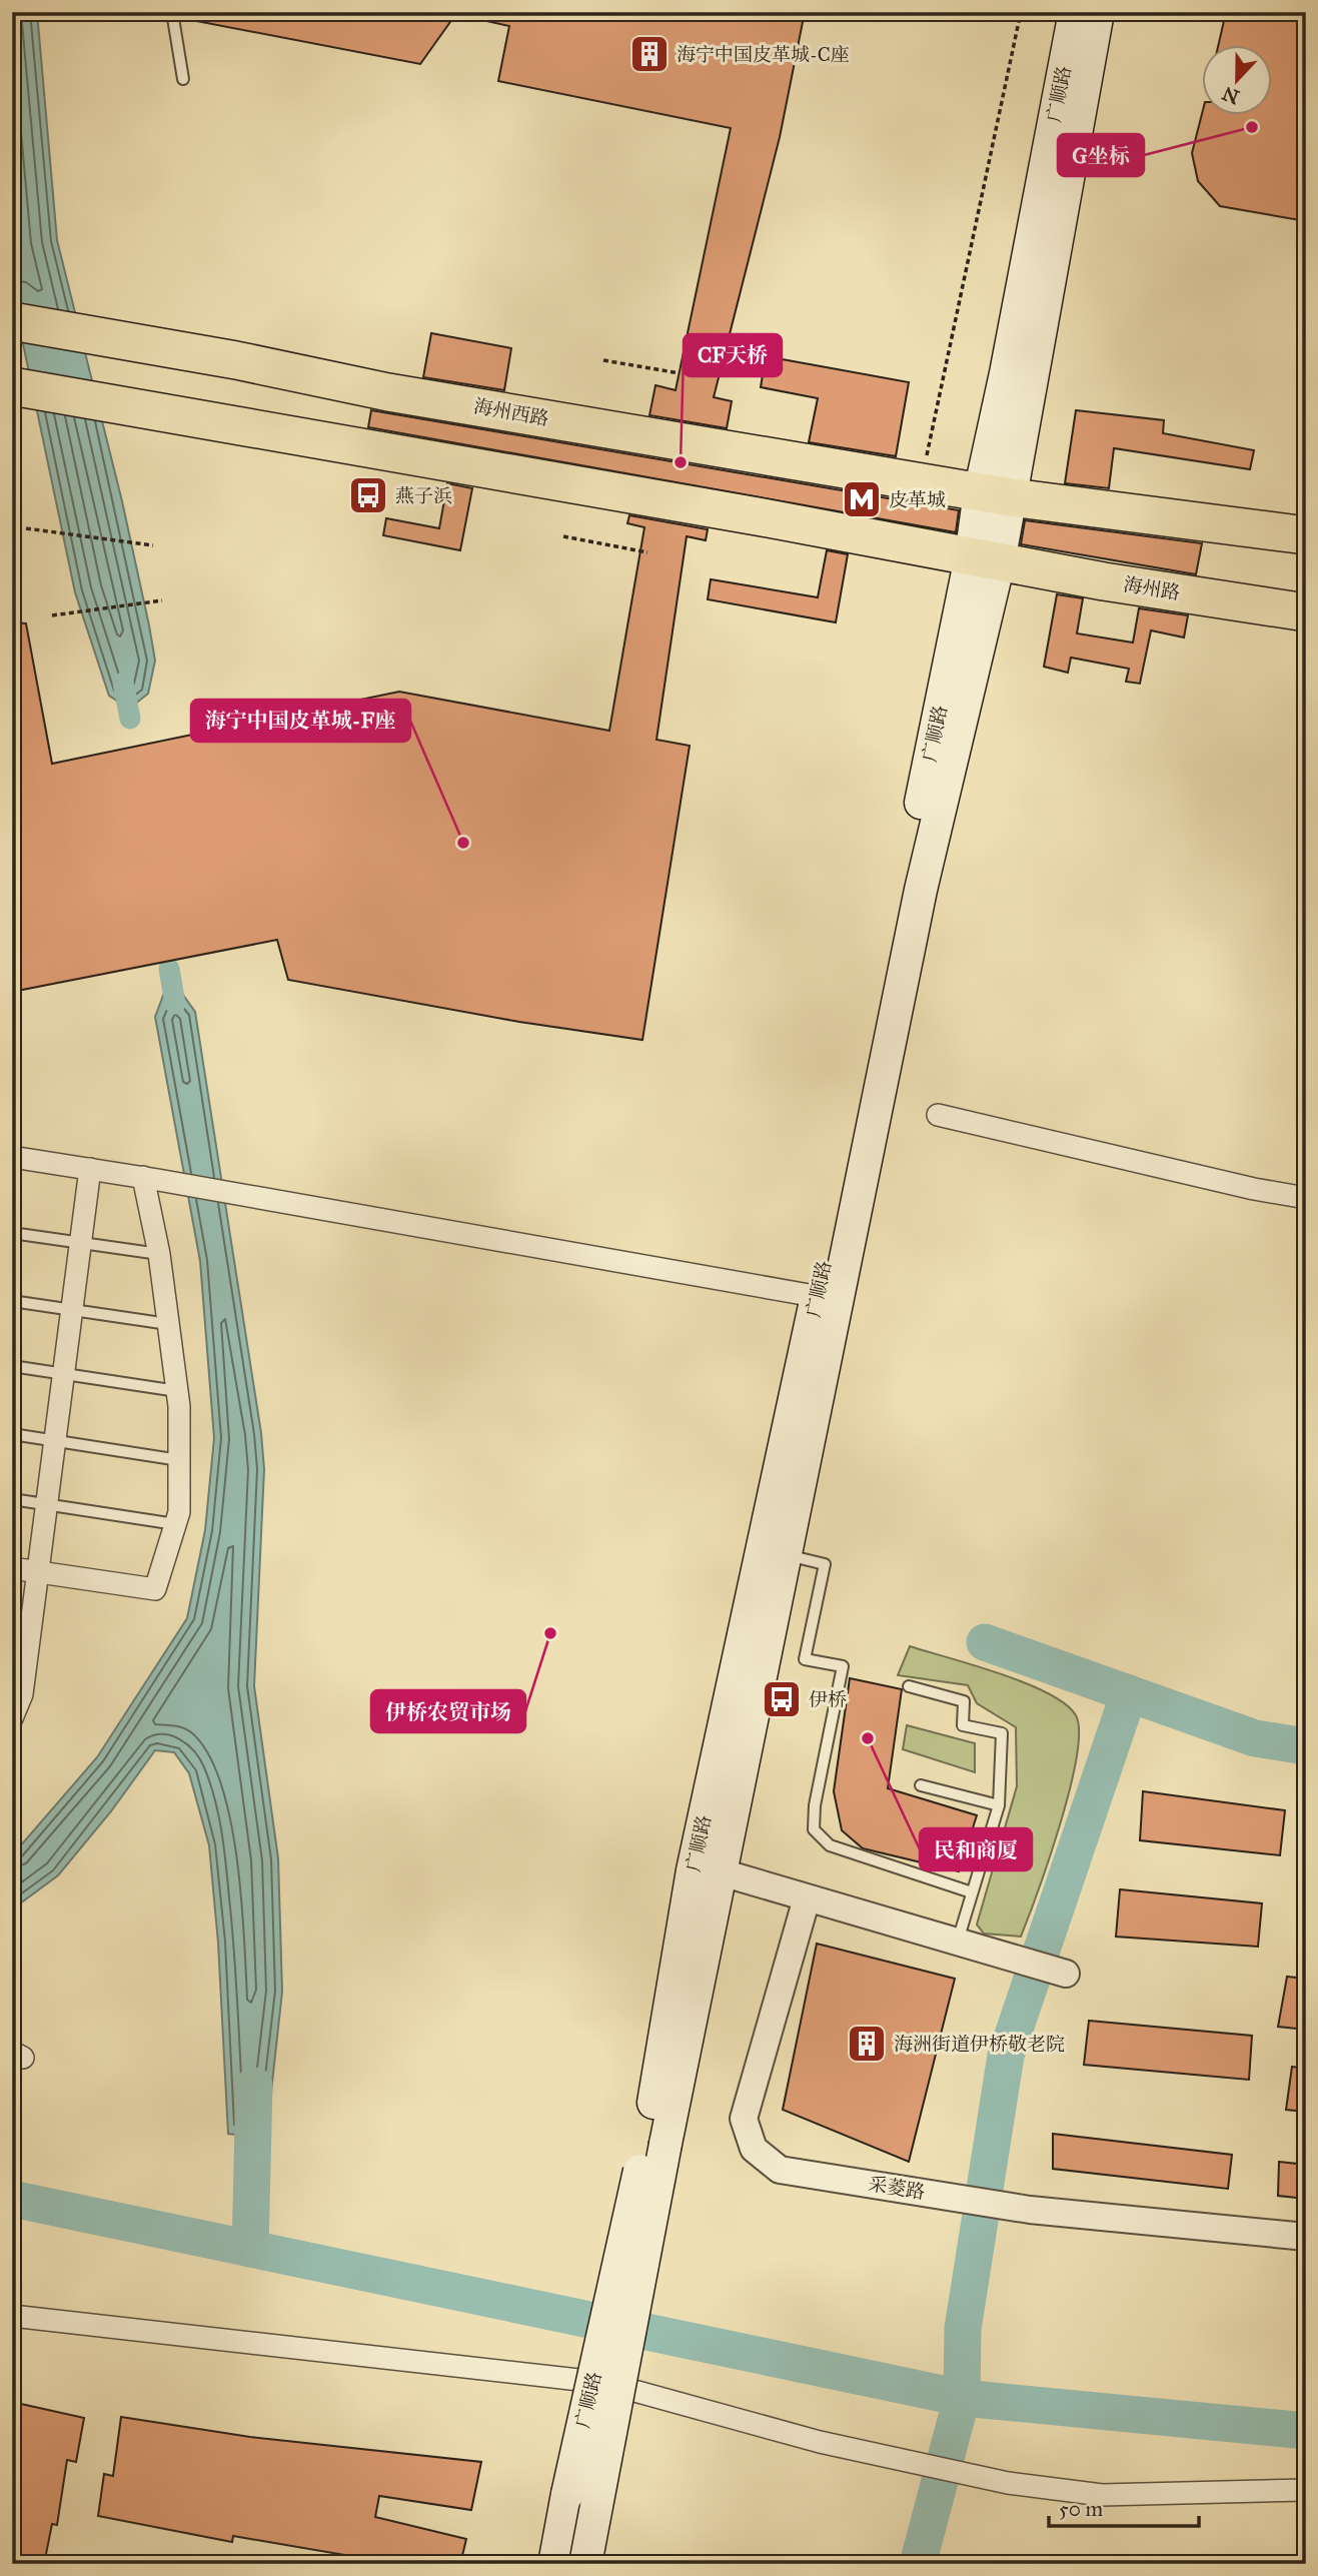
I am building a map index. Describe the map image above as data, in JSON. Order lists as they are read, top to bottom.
{
  "streets": {
    "highway": ["海州西路", "海州路"],
    "main road": ["广顺路"],
    "street": ["采菱路"]
  },
  "crossings": [
    ["广顺路", "海州西路"],
    ["广顺路", "海州路"]
  ],
  "places": {
    "building": ["海宁中国皮革城-C座", "海洲街道伊桥敬老院"],
    "other": [
      "G坐标",
      "CF天桥",
      "海宁中国皮革城-F座",
      "伊桥农贸市场",
      "民和商厦"
    ],
    "bus stop": ["燕子浜", "伊桥"],
    "metro station": ["皮革城"]
  },
  "scale_bar": "50 m",
  "north": "bottom"
}
